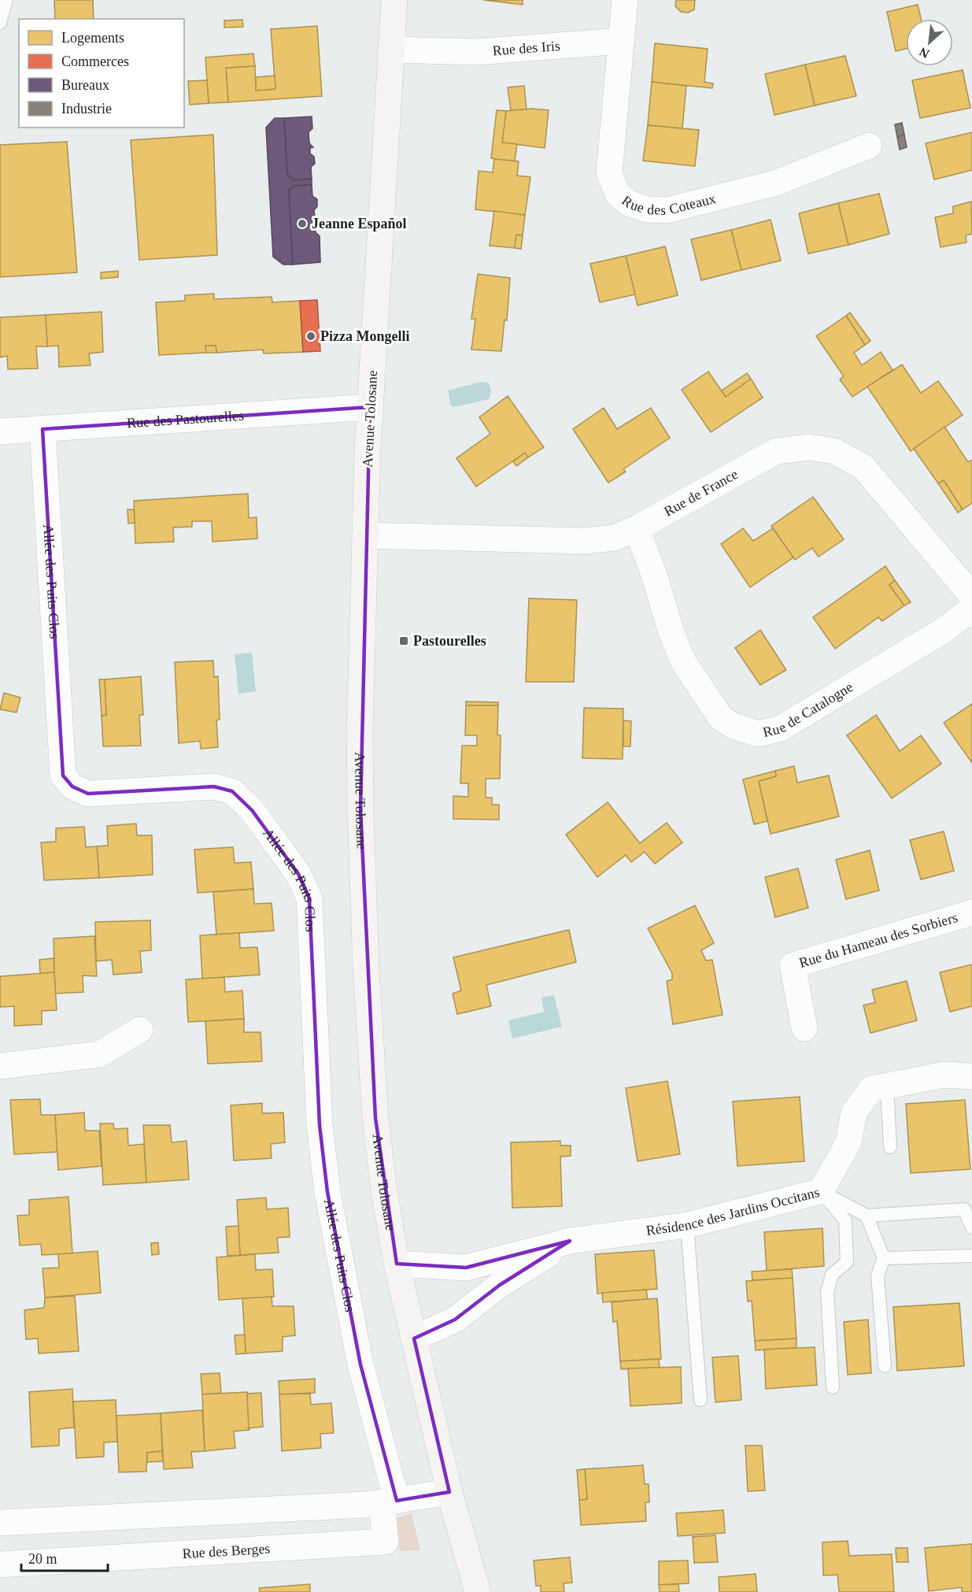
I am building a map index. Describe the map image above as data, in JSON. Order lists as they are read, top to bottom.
{
  "streets": {
    "main road": ["Avenue Tolosane"],
    "street": [
      "Rue des Iris",
      "Rue des Coteaux",
      "Rue des Pastourelles",
      "Rue de France",
      "Allée des Puits Clos",
      "Rue de Catalogne",
      "Rue du Hameau des Sorbiers",
      "Résidence des Jardins Occitans",
      "Rue des Berges"
    ]
  },
  "crossings": [
    ["Rue des Iris", "Rue des Coteaux"],
    ["Rue des Iris", "Avenue Tolosane"],
    ["Avenue Tolosane", "Rue des Pastourelles"],
    ["Avenue Tolosane", "Rue de France"],
    ["Avenue Tolosane", "Résidence des Jardins Occitans"],
    ["Rue des Pastourelles", "Allée des Puits Clos"],
    ["Rue de France", "Rue de Catalogne"],
    ["Allée des Puits Clos", "Rue des Berges"]
  ],
  "places": {
    "other": ["Jeanne Español", "Pizza Mongelli"],
    "transit": ["Pastourelles"]
  },
  "legend": [
    "Logements",
    "Commerces",
    "Bureaux",
    "Industrie"
  ],
  "scale_bar": "20 m",
  "north": "bottom left"
}
